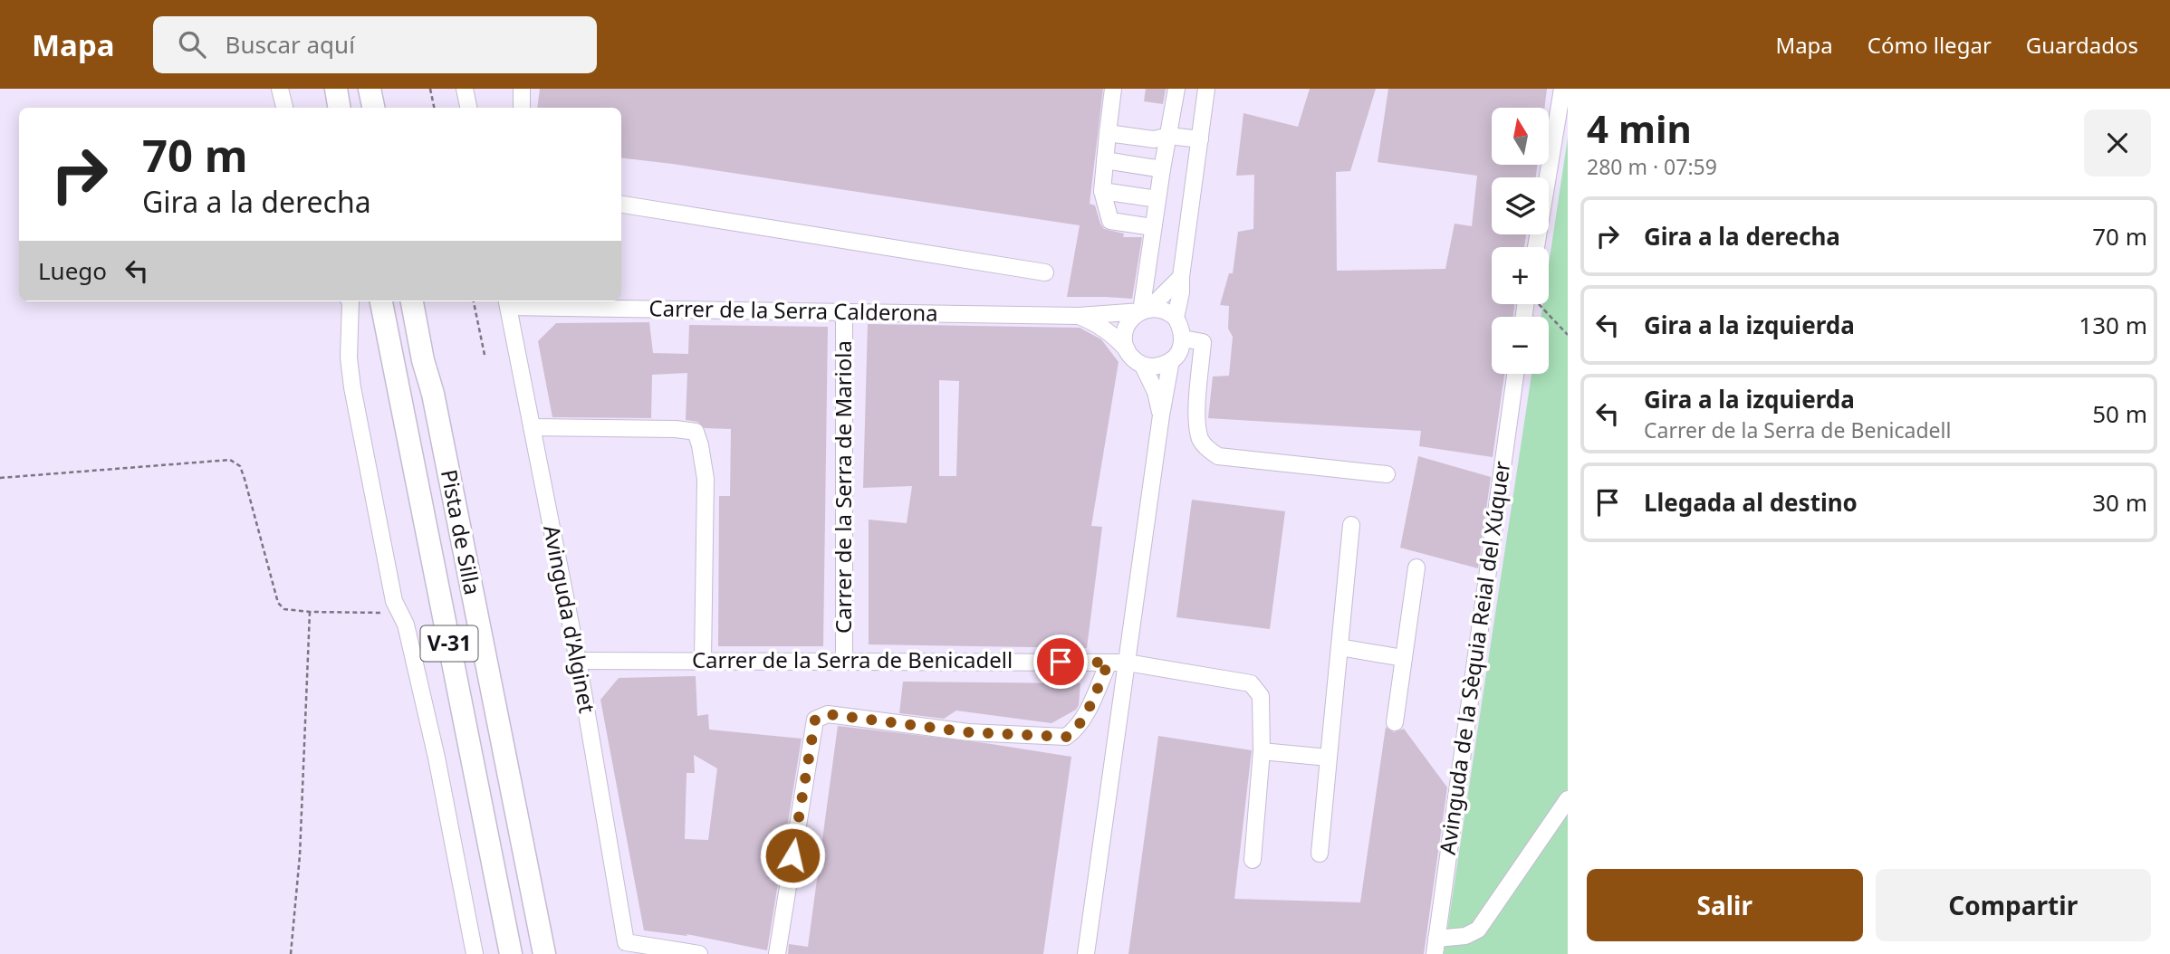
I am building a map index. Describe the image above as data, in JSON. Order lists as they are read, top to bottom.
{
  "streets": {
    "highway": ["Pista de Silla", "V-31"],
    "street": [
      "Carrer de la Serra Calderona",
      "Carrer de la Serra de Mariola",
      "Avinguda d'Alginet",
      "Avinguda de la Sèquia Reial del Xúquer",
      "Carrer de la Serra de Benicadell"
    ]
  },
  "crossings": [
    ["Carrer de la Serra Calderona", "Carrer de la Serra de Mariola"],
    ["Carrer de la Serra Calderona", "Avinguda d'Alginet"],
    ["Carrer de la Serra de Mariola", "Carrer de la Serra de Benicadell"],
    ["Avinguda d'Alginet", "Carrer de la Serra de Benicadell"]
  ],
  "north": "top",
  "page": {
    "header": "Mapa",
    "search": "Buscar aquí",
    "nav": ["Mapa", "Cómo llegar", "Guardados"],
    "heading": ["4 min", "280 m · 07:59"],
    "map_buttons": ["+", "−"],
    "turn": ["70 m", "Gira a la derecha"],
    "list": [
      {
        "name": "Gira a la derecha",
        "value": "70 m"
      },
      {
        "name": "Gira a la izquierda",
        "value": "130 m"
      },
      {
        "name": "Gira a la izquierda",
        "note": "Carrer de la Serra de Benicadell",
        "value": "50 m"
      },
      {
        "name": "Llegada al destino",
        "value": "30 m"
      }
    ],
    "then": "Luego",
    "buttons": ["Salir", "Compartir"]
  }
}
